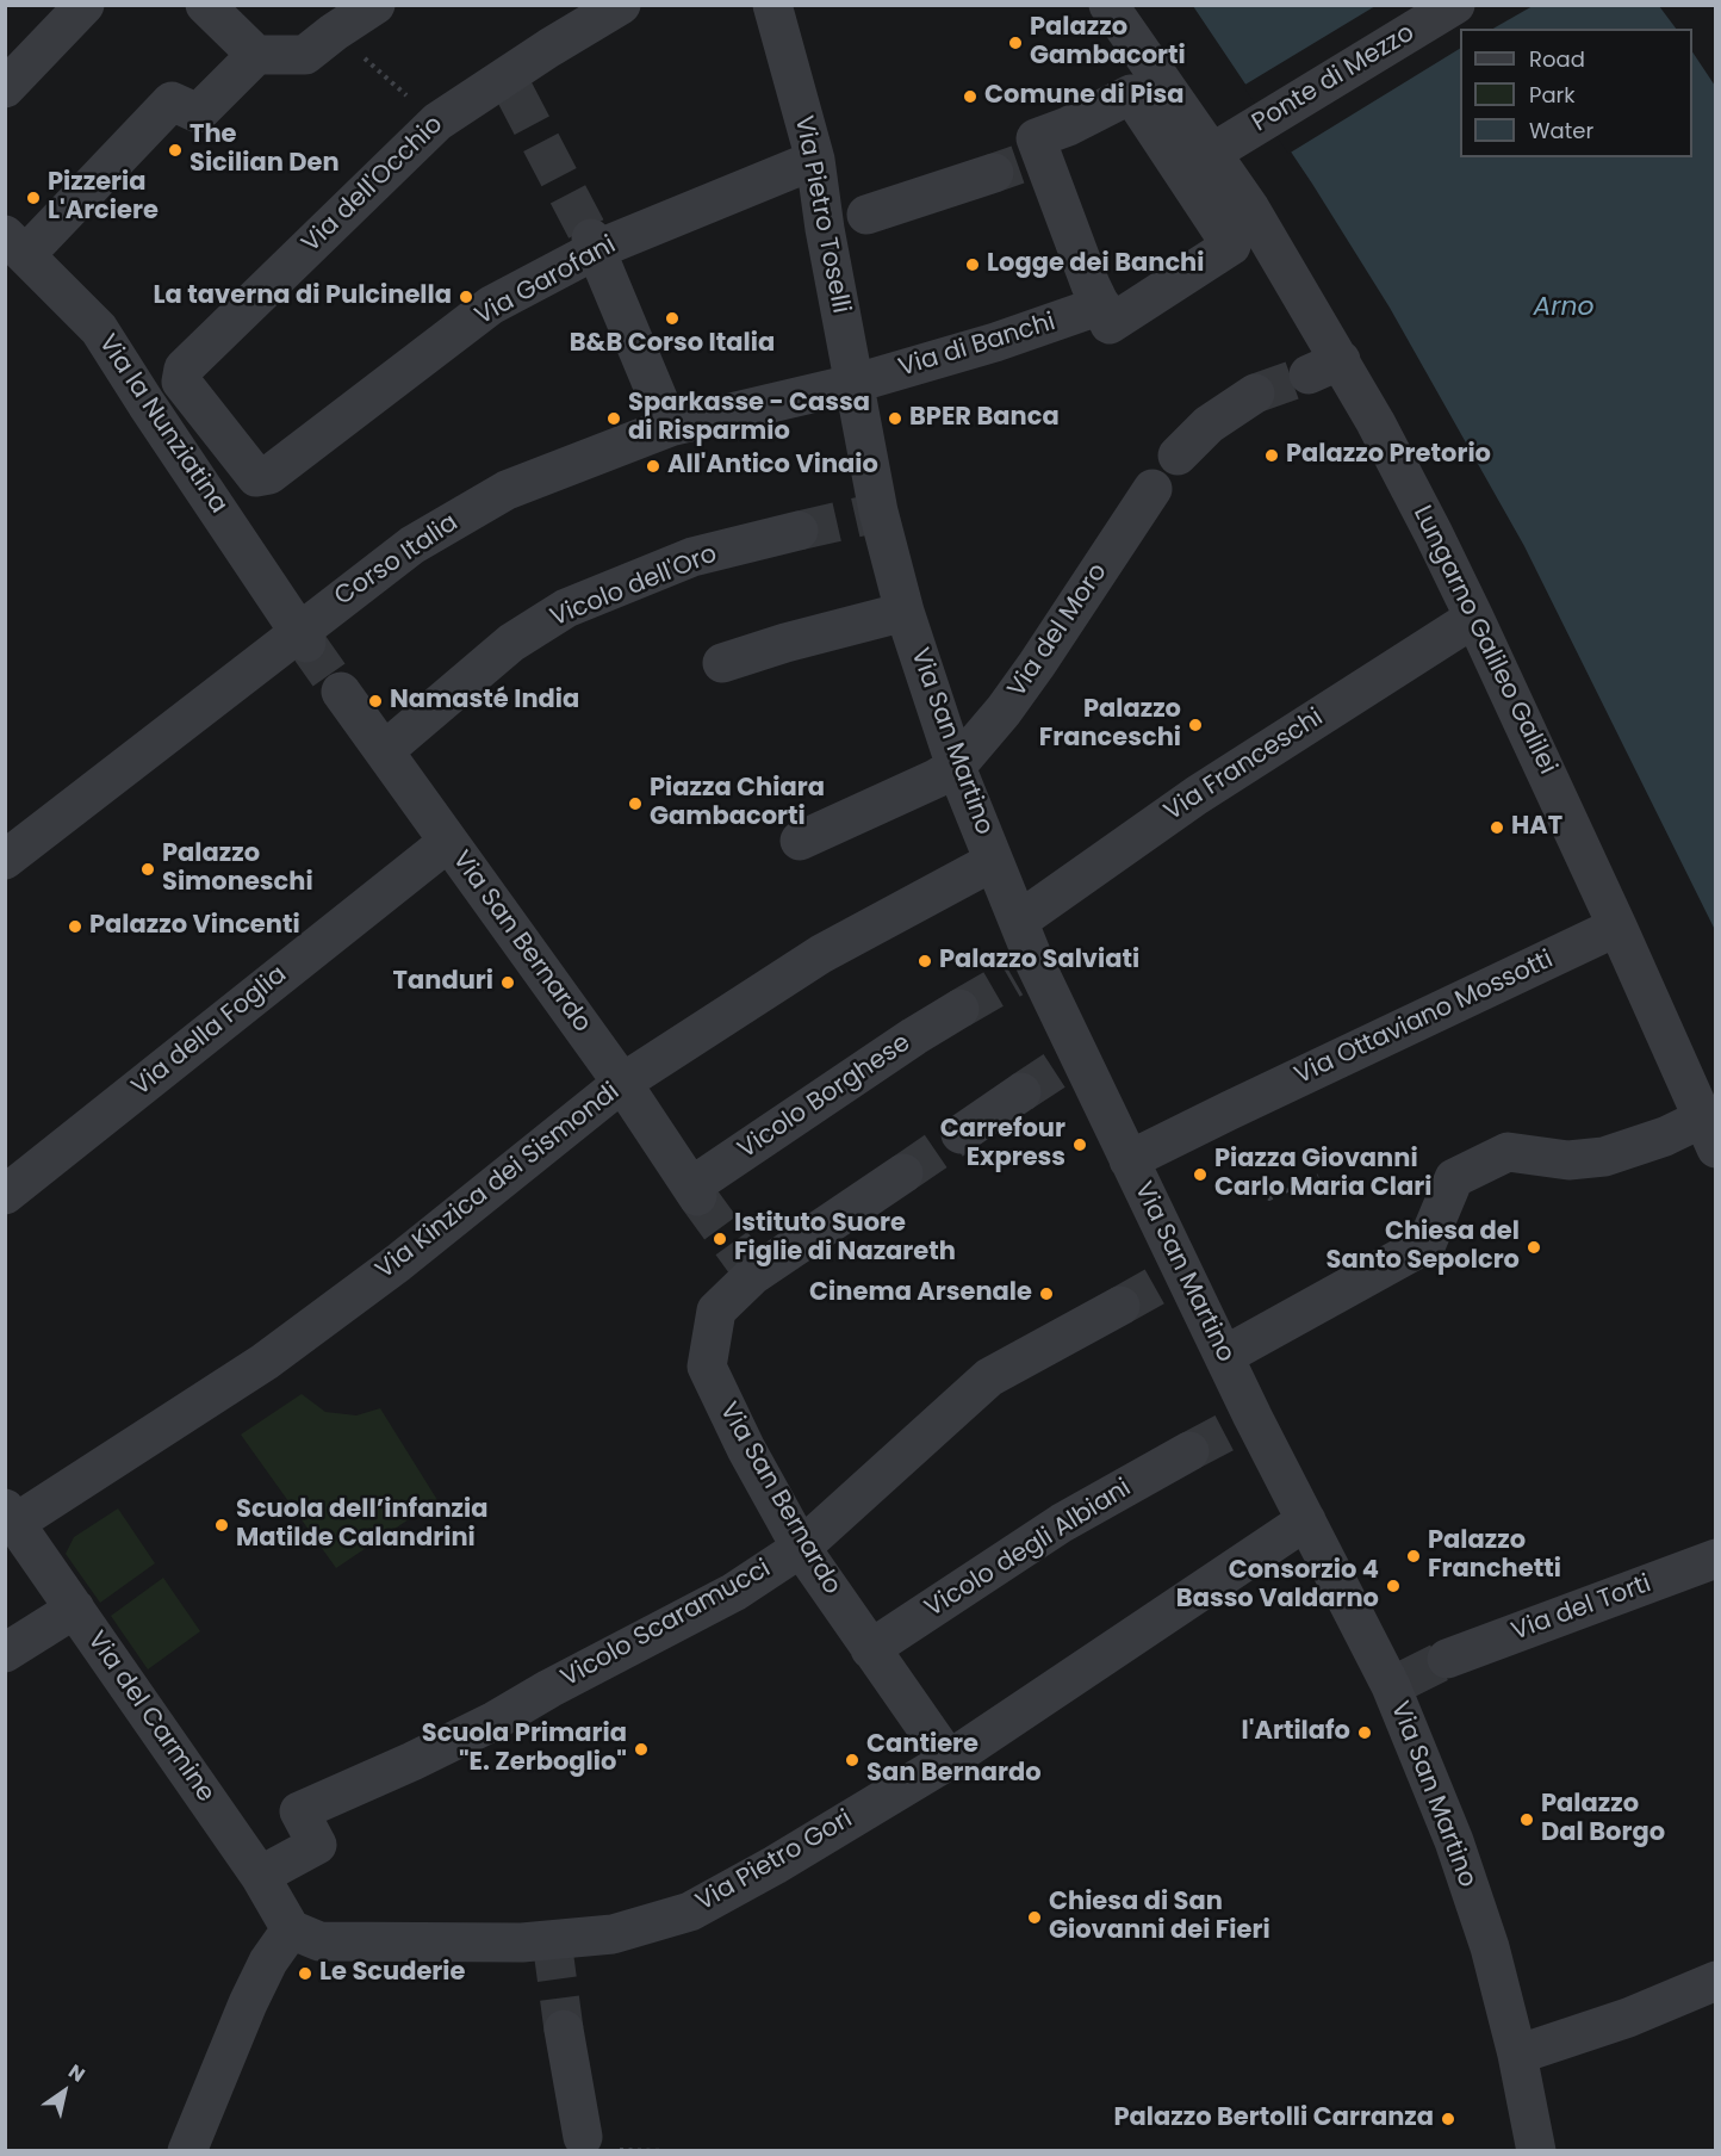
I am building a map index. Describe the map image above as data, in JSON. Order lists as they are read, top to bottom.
{
  "streets": {
    "street": [
      "Ponte di Mezzo",
      "Via dell'Occhio",
      "Via Pietro Toselli",
      "Via Garofani",
      "Via di Banchi",
      "Via la Nunziatina",
      "Corso Italia",
      "Vicolo dell'Oro",
      "Via del Moro",
      "Lungarno Galileo Galilei",
      "Via San Martino",
      "Via Franceschi",
      "Via San Bernardo",
      "Via Ottaviano Mossotti",
      "Via della Foglia",
      "Vicolo Borghese",
      "Via Kinzica dei Sismondi",
      "Vicolo degli Albiani",
      "Via del Torti",
      "Vicolo Scaramucci",
      "Via del Carmine",
      "Via Pietro Gori"
    ]
  },
  "crossings": [
    ["Ponte di Mezzo", "Lungarno Galileo Galilei"],
    ["Via dell'Occhio", "Via Garofani"],
    ["Via Pietro Toselli", "Via Garofani"],
    ["Via Pietro Toselli", "Via di Banchi"],
    ["Via Pietro Toselli", "Corso Italia"],
    ["Via Pietro Toselli", "Via San Martino"],
    ["Via di Banchi", "Corso Italia"],
    ["Via di Banchi", "Via San Martino"],
    ["Via la Nunziatina", "Corso Italia"],
    ["Corso Italia", "Via San Martino"],
    ["Vicolo dell'Oro", "Via San Bernardo"],
    ["Via del Moro", "Via San Martino"],
    ["Lungarno Galileo Galilei", "Via Franceschi"],
    ["Lungarno Galileo Galilei", "Via Ottaviano Mossotti"],
    ["Via San Martino", "Via Franceschi"],
    ["Via San Martino", "Via Ottaviano Mossotti"],
    ["Via San Martino", "Via Kinzica dei Sismondi"],
    ["Via San Martino", "Via Pietro Gori"],
    ["Via San Bernardo", "Via della Foglia"],
    ["Via San Bernardo", "Vicolo Borghese"],
    ["Via San Bernardo", "Via Kinzica dei Sismondi"],
    ["Via San Bernardo", "Vicolo degli Albiani"],
    ["Via San Bernardo", "Vicolo Scaramucci"],
    ["Via San Bernardo", "Via Pietro Gori"],
    ["Via Kinzica dei Sismondi", "Via del Carmine"],
    ["Vicolo Scaramucci", "Via del Carmine"],
    ["Via del Carmine", "Via Pietro Gori"]
  ],
  "water": ["Arno"],
  "places": [
    "Palazzo Gambacorti",
    "Comune di Pisa",
    "The Sicilian Den",
    "Pizzeria L'Arciere",
    "Logge dei Banchi",
    "La taverna di Pulcinella",
    "B&B Corso Italia",
    "Sparkasse - Cassa di Risparmio",
    "BPER Banca",
    "Palazzo Pretorio",
    "All'Antico Vinaio",
    "Namasté India",
    "Palazzo Franceschi",
    "Piazza Chiara Gambacorti",
    "HAT",
    "Palazzo Simoneschi",
    "Palazzo Vincenti",
    "Palazzo Salviati",
    "Tanduri",
    "Carrefour Express",
    "Piazza Giovanni Carlo Maria Clari",
    "Istituto Suore Figlie di Nazareth",
    "Chiesa del Santo Sepolcro",
    "Cinema Arsenale",
    "Scuola dell’infanzia Matilde Calandrini",
    "Palazzo Franchetti",
    "Consorzio 4 Basso Valdarno",
    "l'Artilafo",
    "Scuola Primaria \"E. Zerboglio\"",
    "Cantiere San Bernardo",
    "Palazzo Dal Borgo",
    "Chiesa di San Giovanni dei Fieri",
    "Le Scuderie",
    "Palazzo Bertolli Carranza"
  ],
  "legend": ["Road", "Park", "Water"],
  "north": "top right"
}
